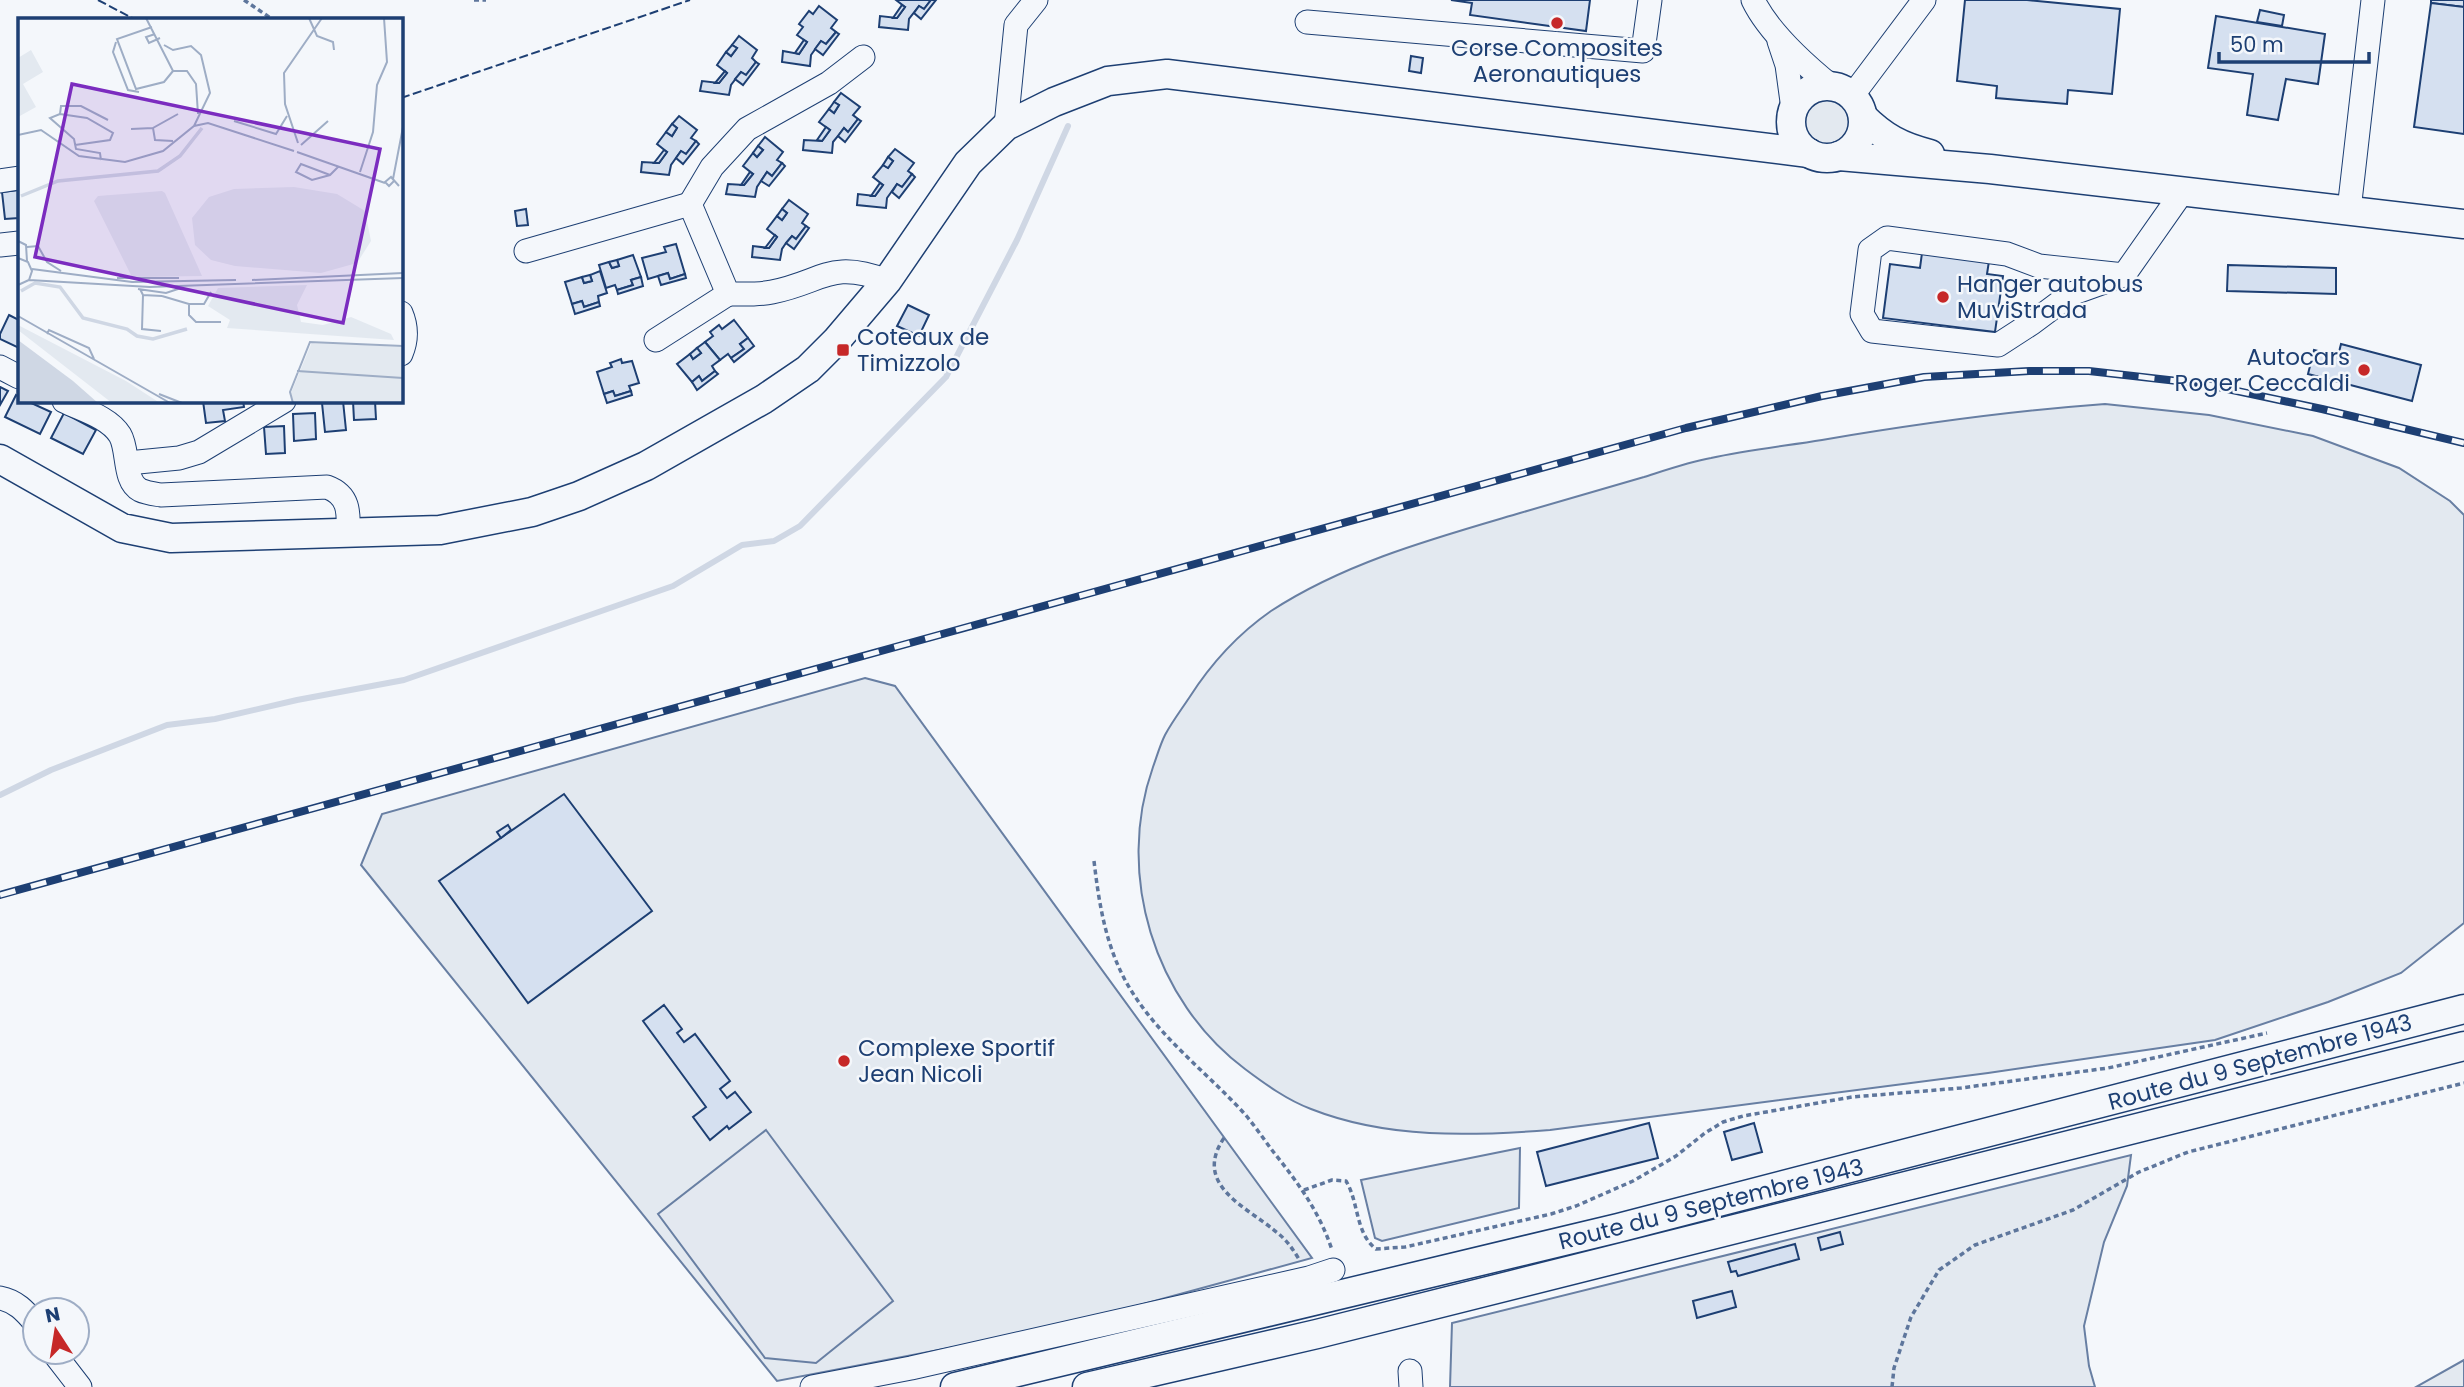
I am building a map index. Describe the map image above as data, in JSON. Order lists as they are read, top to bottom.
{
  "streets": {
    "main road": ["Route du 9 Septembre 1943"]
  },
  "places": {
    "other": [
      "Corse Composites Aeronautiques",
      "Hanger autobus MuviStrada",
      "Autocars Roger Ceccaldi",
      "Complexe Sportif Jean Nicoli"
    ],
    "transit": ["Coteaux de Timizzolo"]
  },
  "scale_bar": "50 m",
  "north": "top"
}
